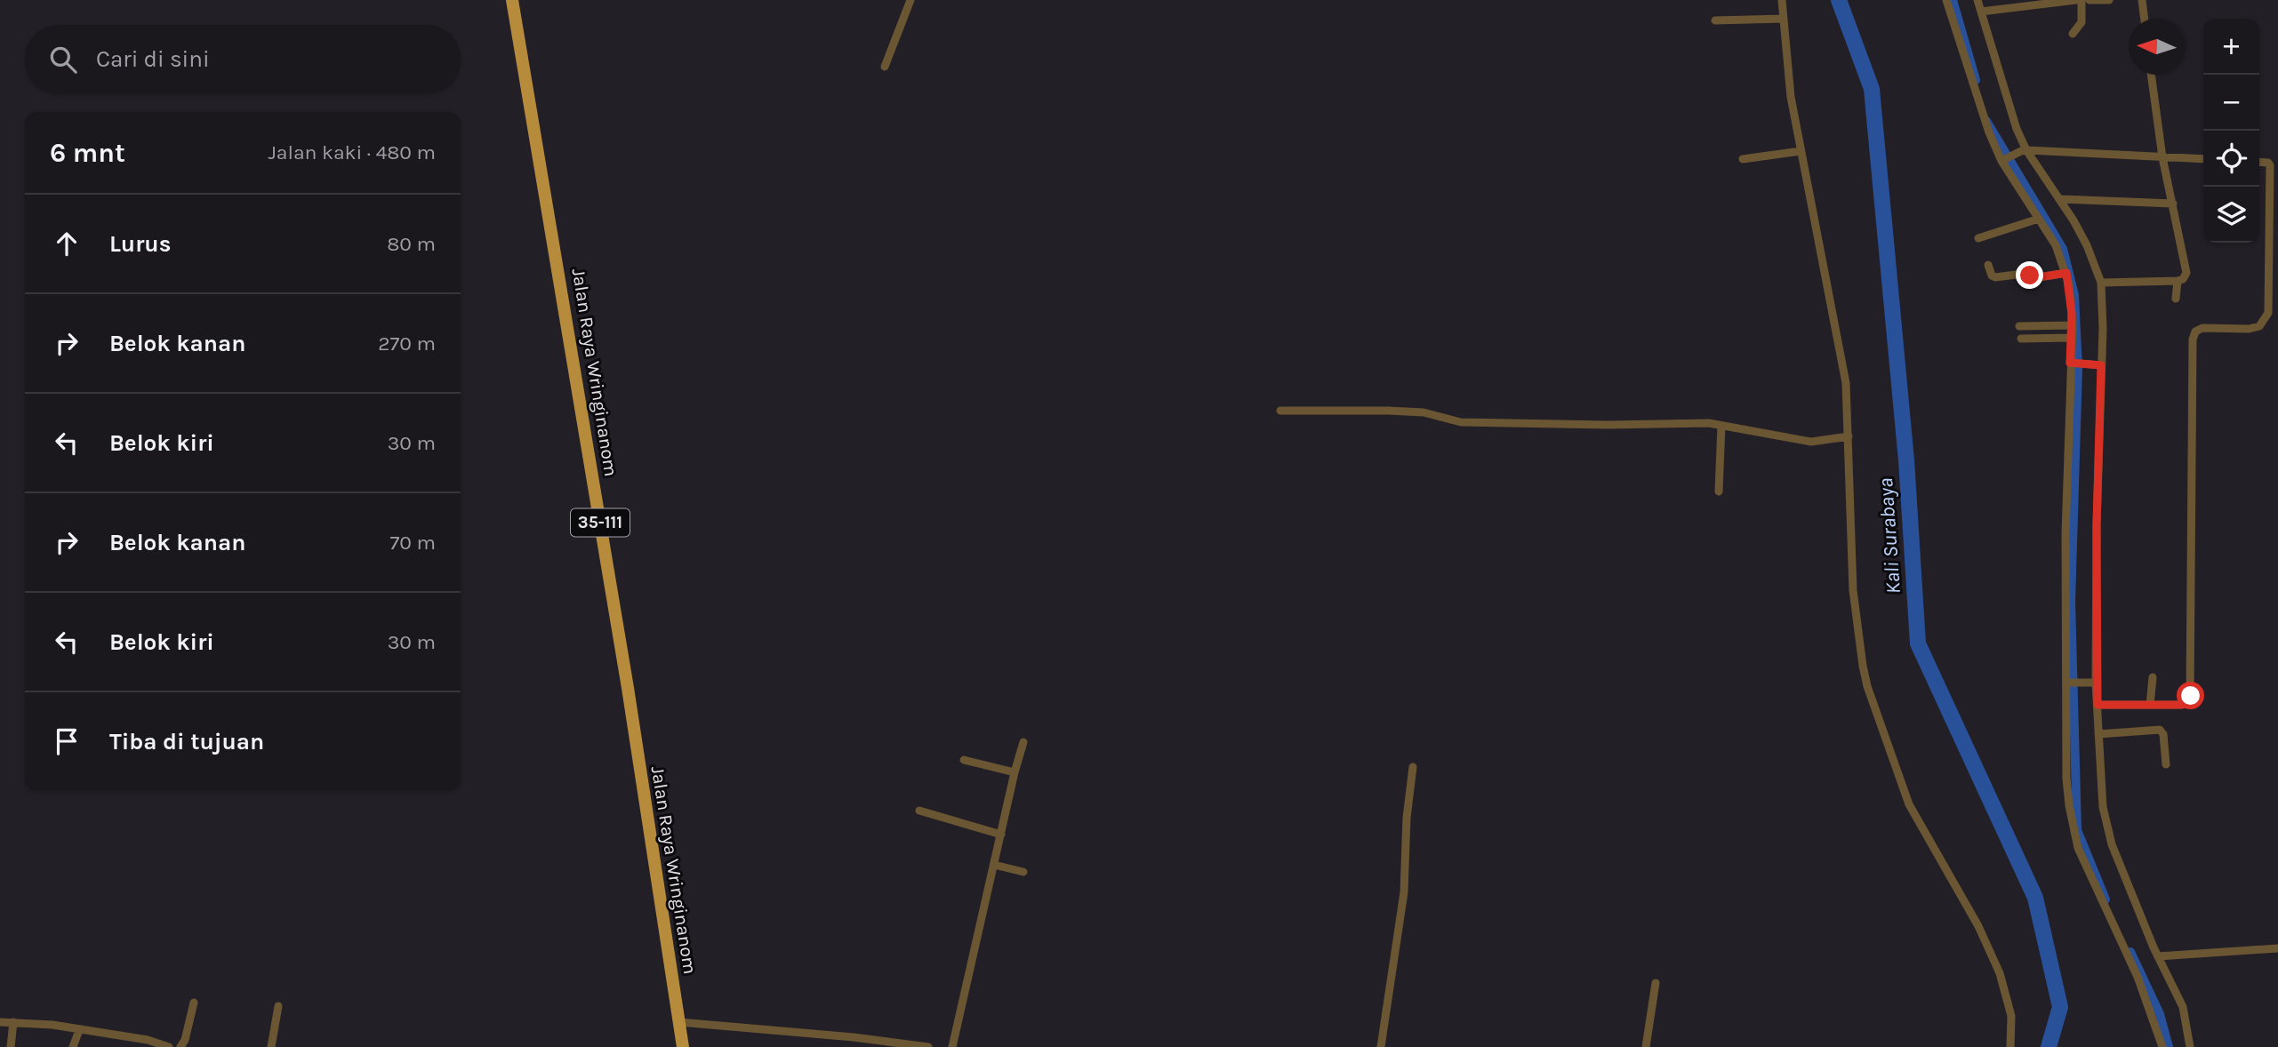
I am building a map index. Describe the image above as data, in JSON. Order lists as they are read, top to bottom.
{
  "streets": {
    "main road": ["Jalan Raya Wringinanom", "35-111"]
  },
  "water": ["Kali Surabaya"],
  "north": "left",
  "page": {
    "map_buttons": ["+", "−"],
    "search": "Cari di sini",
    "heading": ["6 mnt", "Jalan kaki · 480 m"],
    "list": [
      ["Lurus", "80 m"],
      ["Belok kanan", "270 m"],
      ["Belok kiri", "30 m"],
      ["Belok kanan", "70 m"],
      ["Belok kiri", "30 m"],
      "Tiba di tujuan"
    ]
  }
}
